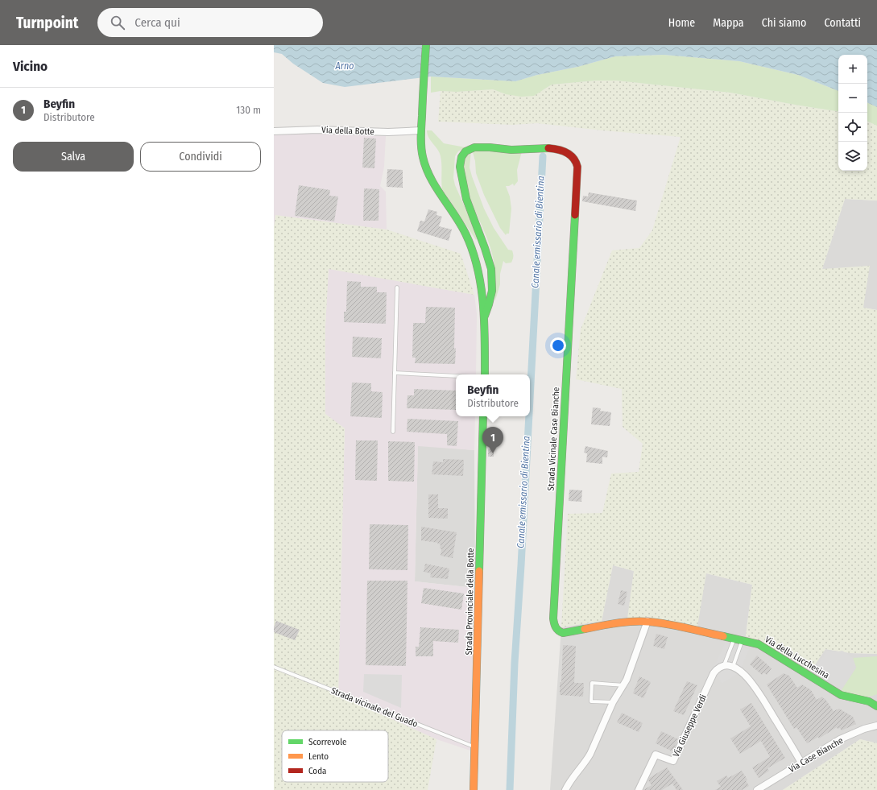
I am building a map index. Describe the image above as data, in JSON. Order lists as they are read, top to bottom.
{
  "streets": {
    "street": [
      "Via della Botte",
      "Strada Vicinale Case Bianche",
      "Strada Provinciale della Botte",
      "Via della Lucchesina",
      "Via Giuseppe Verdi",
      "Via Case Bianche"
    ],
    "lane": ["Strada vicinale del Guado"]
  },
  "crossings": [
    ["Strada Vicinale Case Bianche", "Via della Lucchesina"],
    ["Strada Provinciale della Botte", "Strada vicinale del Guado"]
  ],
  "water": ["Arno", "Canale emissario di Bientina"],
  "legend": ["Scorrevole", "Lento", "Coda"],
  "page": {
    "header": "Turnpoint",
    "search": "Cerca qui",
    "nav": [
      "Home",
      "Mappa",
      "Chi siamo",
      "Contatti"
    ],
    "heading": "Vicino",
    "map_buttons": ["+", "−"],
    "list": [
      {
        "mark": "1",
        "name": "Beyfin",
        "note": "Distributore",
        "value": "130 m"
      }
    ],
    "buttons": ["Salva", "Condividi"],
    "popup": ["Beyfin", "Distributore"],
    "pins": "1"
  }
}
